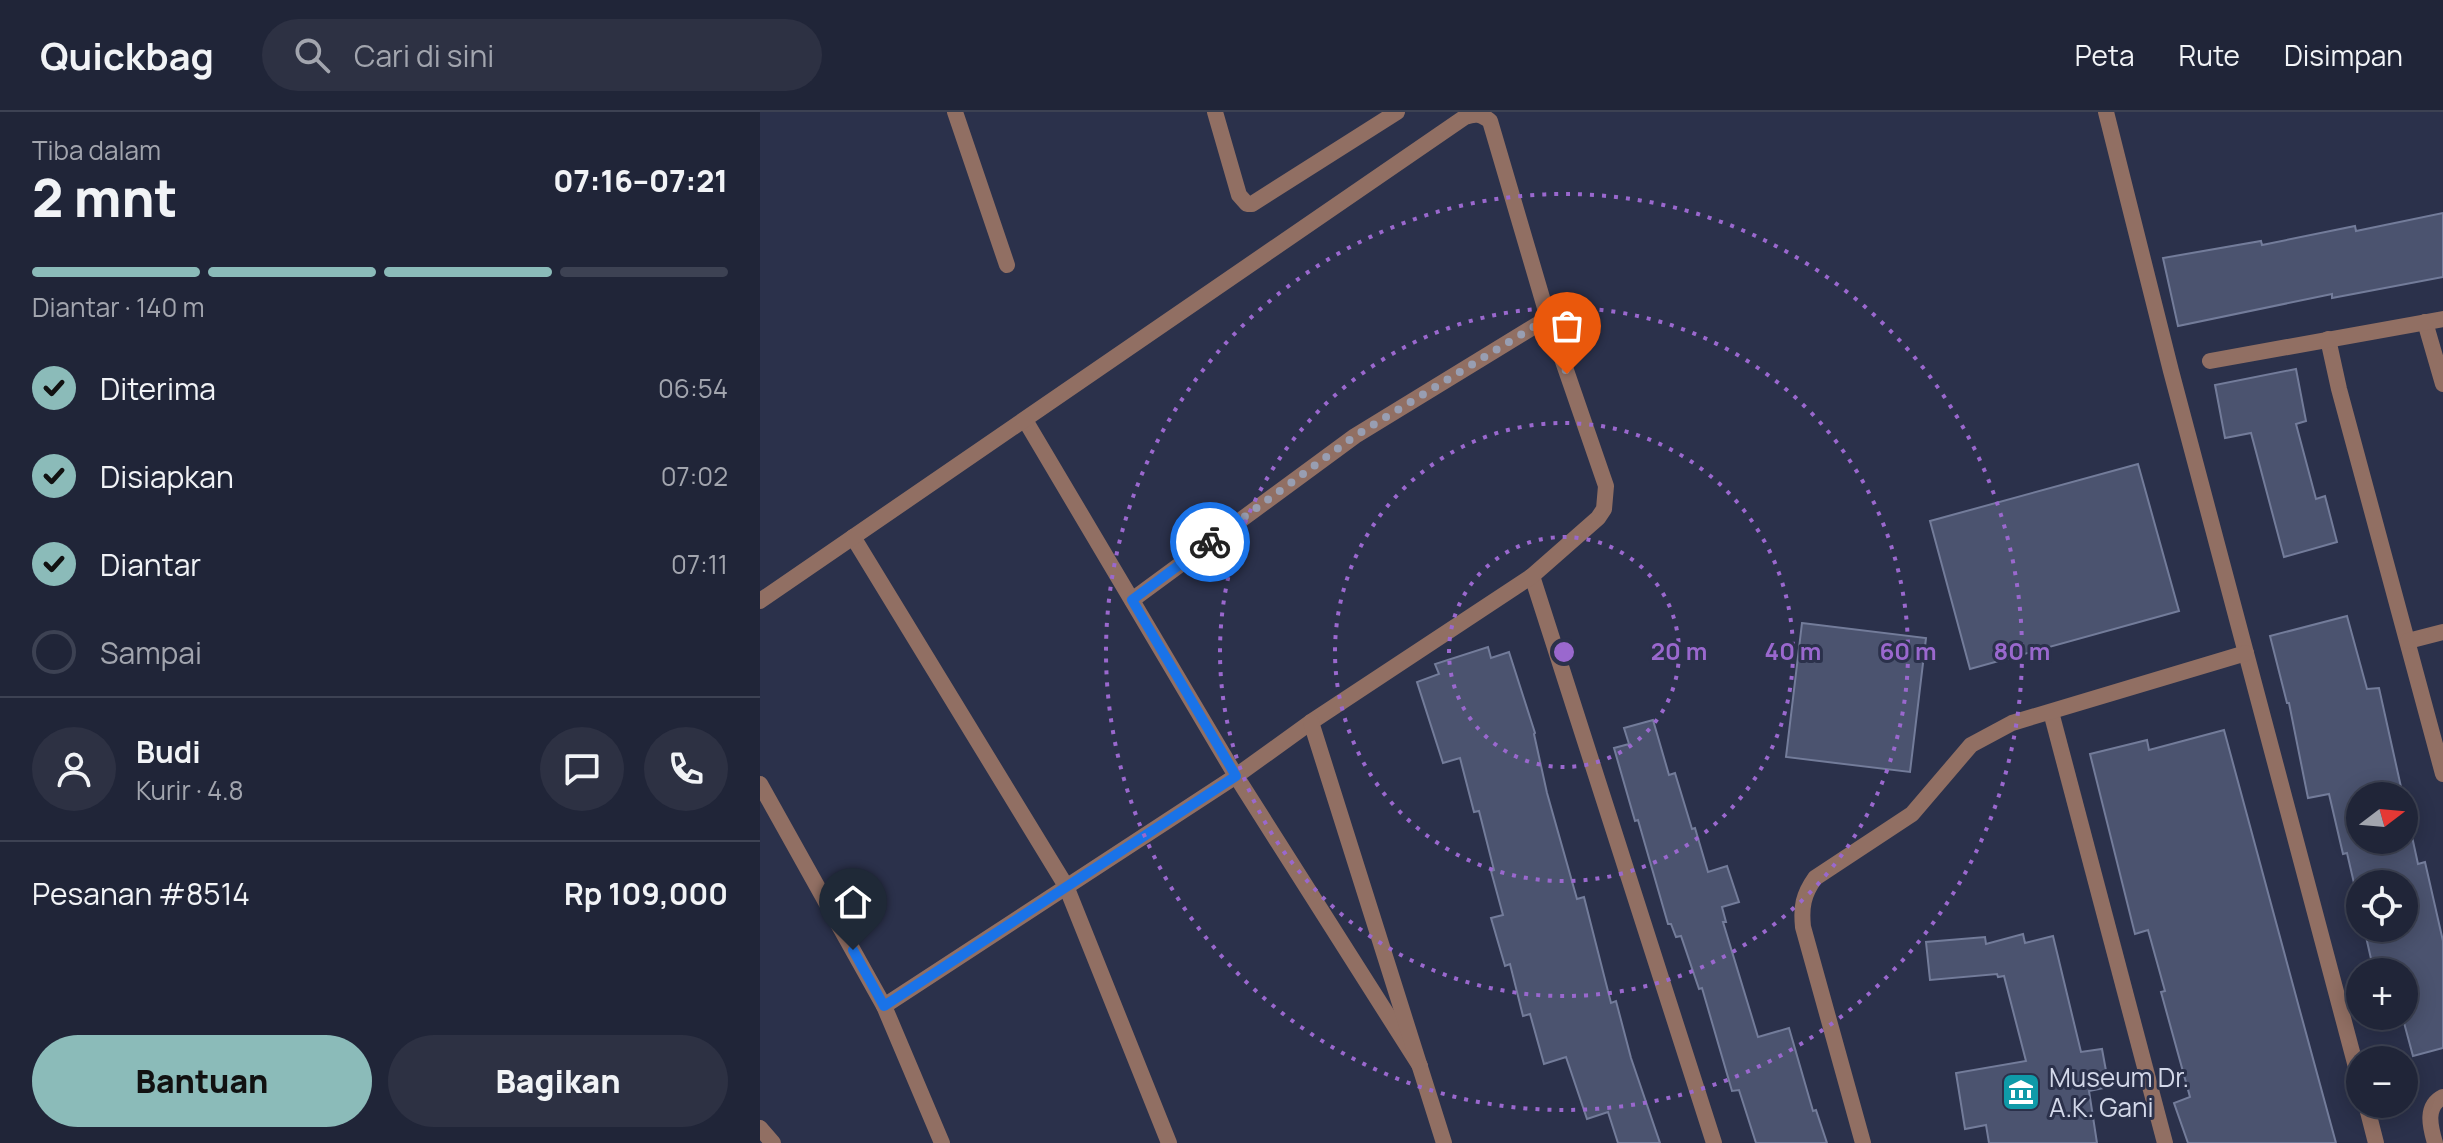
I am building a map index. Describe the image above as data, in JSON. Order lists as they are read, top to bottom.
{
  "places": {
    "museum": ["Museum Dr. A.K. Gani"]
  },
  "north": "right",
  "page": {
    "header": "Quickbag",
    "search": "Cari di sini",
    "nav": ["Peta", "Rute", "Disimpan"],
    "heading": ["2 mnt", "Tiba dalam", "07:16–07:21"],
    "panel": [
      "Budi",
      "Kurir · 4.8",
      "Pesanan #8514",
      "Rp 109,000"
    ],
    "bar": "Diantar · 140 m",
    "list": [
      ["Diterima", "06:54"],
      ["Disiapkan", "07:02"],
      ["Diantar", "07:11"],
      "Sampai"
    ],
    "map_buttons": ["+", "−"],
    "buttons": ["Bantuan", "Bagikan"]
  },
  "rings": [
    "20 m",
    "40 m",
    "60 m",
    "80 m"
  ]
}
